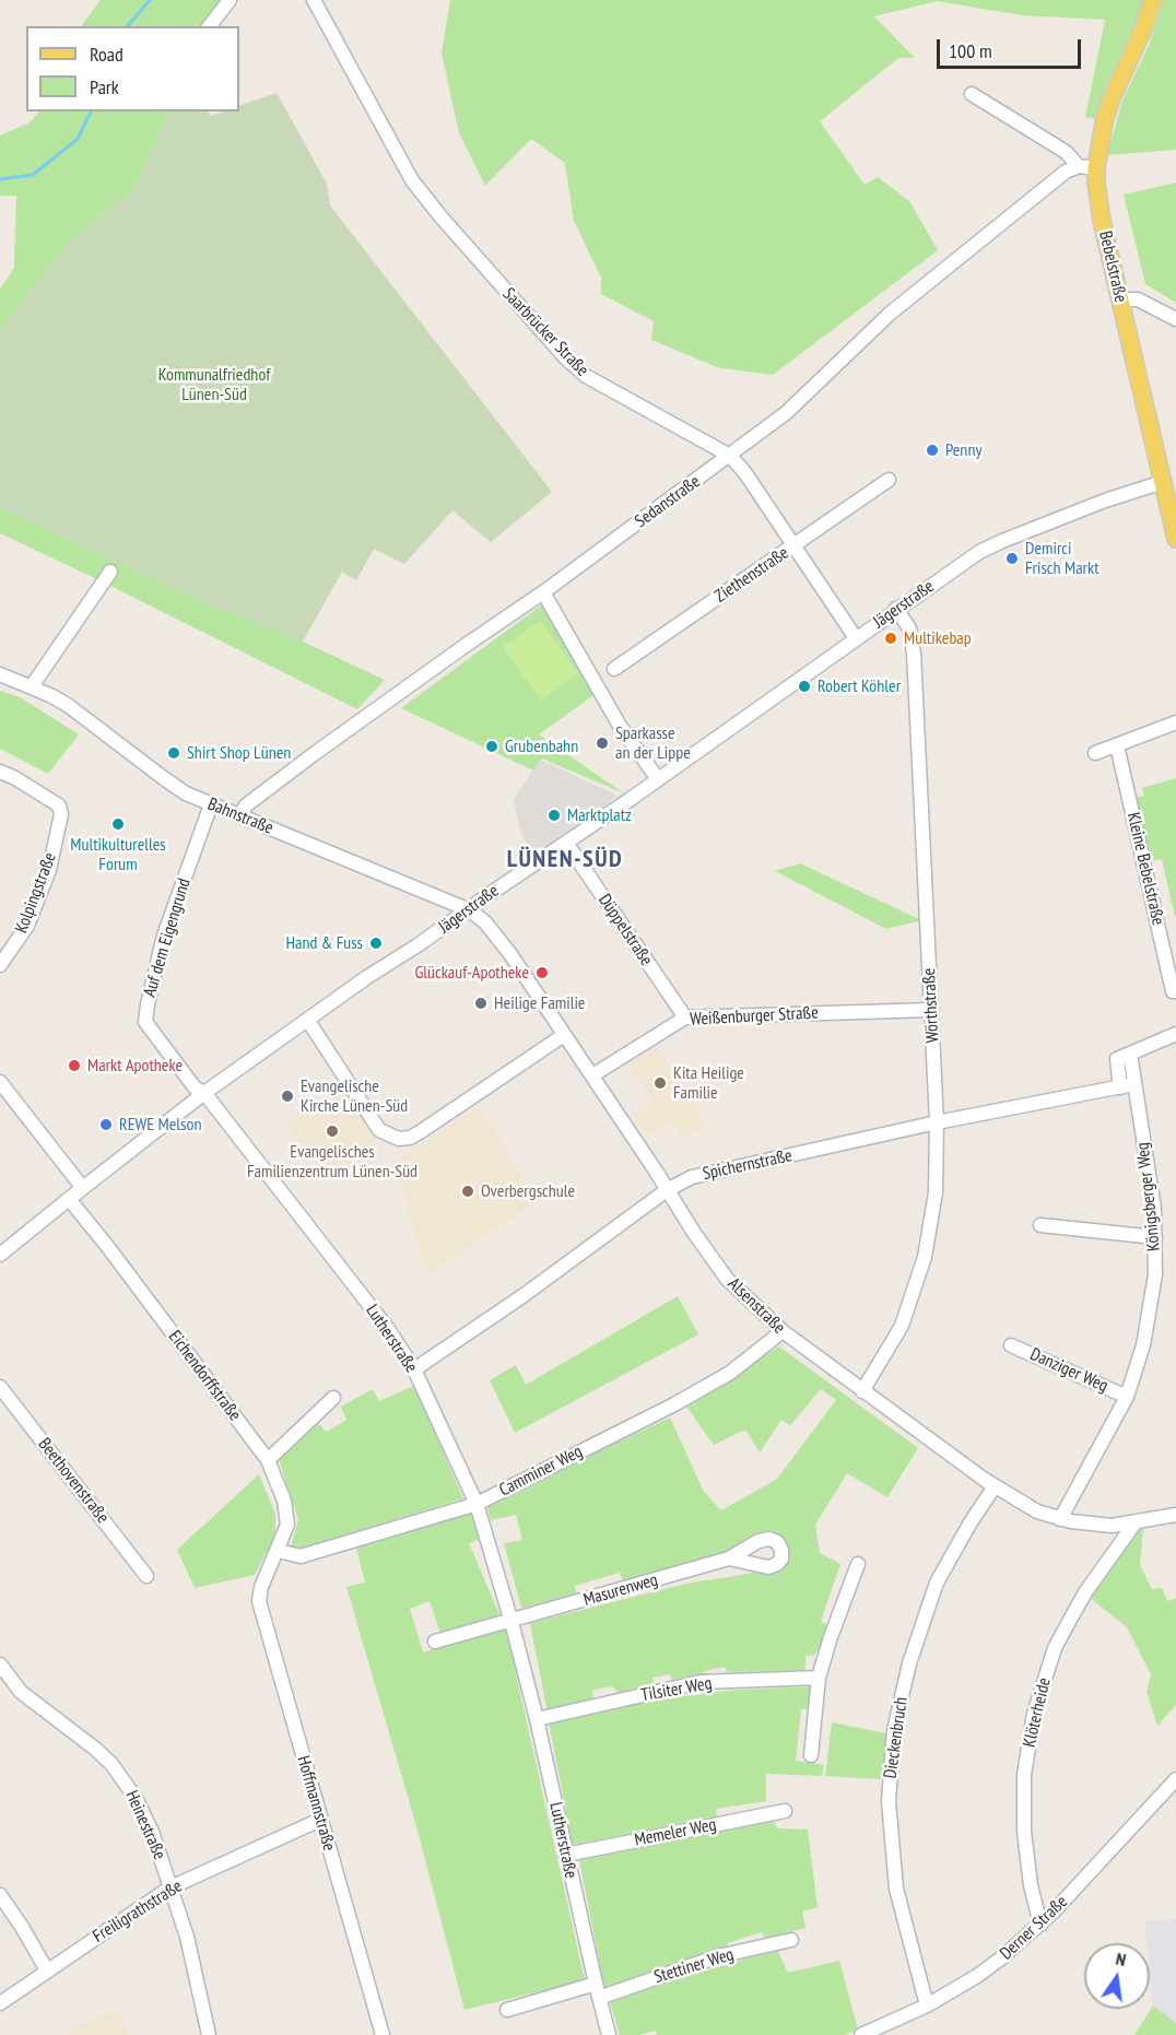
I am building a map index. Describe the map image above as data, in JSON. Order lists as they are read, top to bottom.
{
  "streets": {
    "main road": ["Bebelstraße"],
    "street": [
      "Saarbrücker Straße",
      "Sedanstraße",
      "Ziethenstraße",
      "Jägerstraße",
      "Bahnstraße",
      "Kleine Bebelstraße",
      "Kolpingstraße",
      "Düppelstraße",
      "Auf dem Eigengrund",
      "Wörthstraße",
      "Weißenburger Straße",
      "Spichernstraße",
      "Königsberger Weg",
      "Alsenstraße",
      "Lutherstraße",
      "Danziger Weg",
      "Eichendorffstraße",
      "Camminer Weg",
      "Beethovenstraße",
      "Masurenweg",
      "Tilsiter Weg",
      "Klöterheide",
      "Dieckenbruch",
      "Hoffmannstraße",
      "Heinestraße",
      "Memeler Weg",
      "Freiligrathstraße",
      "Derner Straße",
      "Stettiner Weg"
    ]
  },
  "crossings": [
    ["Bebelstraße", "Jägerstraße"],
    ["Saarbrücker Straße", "Sedanstraße"],
    ["Saarbrücker Straße", "Ziethenstraße"],
    ["Saarbrücker Straße", "Jägerstraße"],
    ["Sedanstraße", "Bahnstraße"],
    ["Jägerstraße", "Bahnstraße"],
    ["Jägerstraße", "Düppelstraße"],
    ["Jägerstraße", "Auf dem Eigengrund"],
    ["Jägerstraße", "Wörthstraße"],
    ["Jägerstraße", "Alsenstraße"],
    ["Jägerstraße", "Lutherstraße"],
    ["Jägerstraße", "Eichendorffstraße"],
    ["Bahnstraße", "Auf dem Eigengrund"],
    ["Bahnstraße", "Alsenstraße"],
    ["Düppelstraße", "Weißenburger Straße"],
    ["Auf dem Eigengrund", "Lutherstraße"],
    ["Wörthstraße", "Weißenburger Straße"],
    ["Wörthstraße", "Spichernstraße"],
    ["Wörthstraße", "Alsenstraße"],
    ["Weißenburger Straße", "Alsenstraße"],
    ["Spichernstraße", "Königsberger Weg"],
    ["Spichernstraße", "Alsenstraße"],
    ["Spichernstraße", "Lutherstraße"],
    ["Königsberger Weg", "Alsenstraße"],
    ["Königsberger Weg", "Danziger Weg"],
    ["Alsenstraße", "Camminer Weg"],
    ["Alsenstraße", "Klöterheide"],
    ["Alsenstraße", "Dieckenbruch"],
    ["Lutherstraße", "Camminer Weg"],
    ["Lutherstraße", "Masurenweg"],
    ["Lutherstraße", "Tilsiter Weg"],
    ["Lutherstraße", "Memeler Weg"],
    ["Lutherstraße", "Stettiner Weg"],
    ["Eichendorffstraße", "Camminer Weg"],
    ["Eichendorffstraße", "Hoffmannstraße"],
    ["Klöterheide", "Derner Straße"],
    ["Dieckenbruch", "Derner Straße"],
    ["Hoffmannstraße", "Freiligrathstraße"],
    ["Heinestraße", "Freiligrathstraße"]
  ],
  "districts": ["LÜNEN-SÜD"],
  "parks": ["Kommunalfriedhof Lünen-Süd"],
  "places": [
    "Penny",
    "Demirci Frisch Markt",
    "Multikebap",
    "Robert Köhler",
    "Sparkasse an der Lippe",
    "Grubenbahn",
    "Shirt Shop Lünen",
    "Marktplatz",
    "Multikulturelles Forum",
    "Hand & Fuss",
    "Glückauf-Apotheke",
    "Heilige Familie",
    "Markt Apotheke",
    "Kita Heilige Familie",
    "Evangelische Kirche Lünen-Süd",
    "REWE Melson",
    "Evangelisches Familienzentrum Lünen-Süd",
    "Overbergschule"
  ],
  "legend": ["Road", "Park"],
  "scale_bar": "100 m",
  "north": "top"
}
